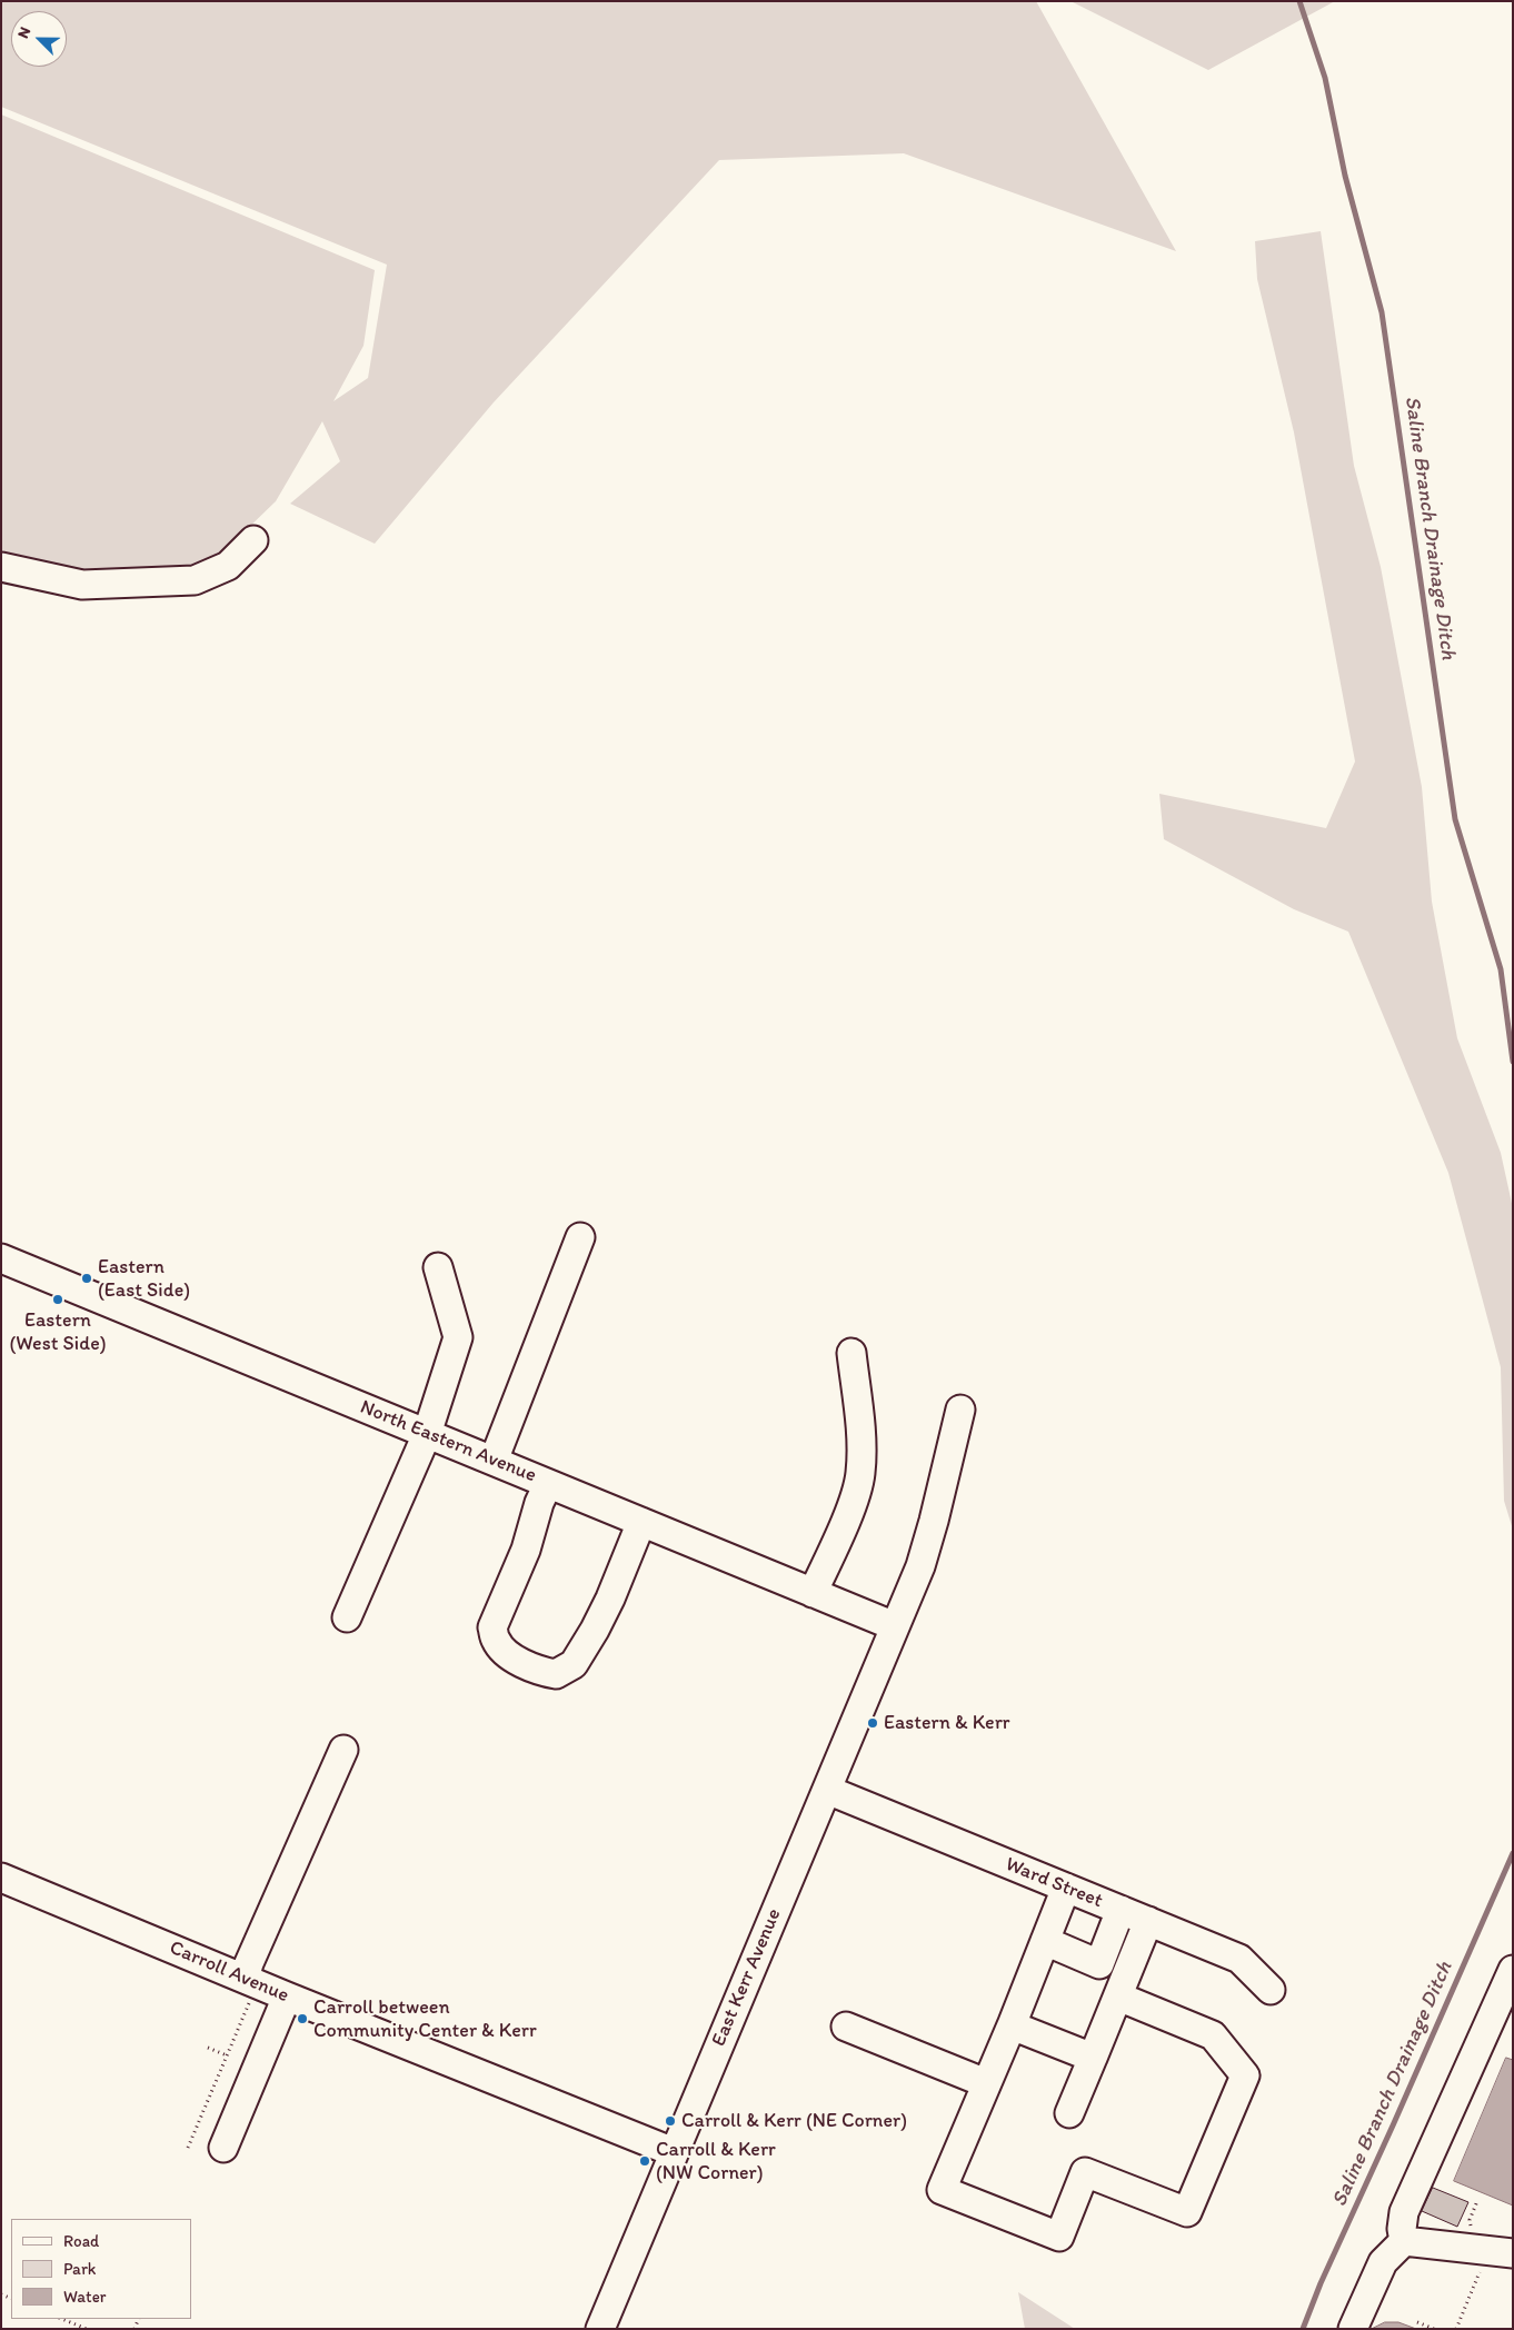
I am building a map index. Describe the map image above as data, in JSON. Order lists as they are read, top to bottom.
{
  "streets": {
    "street": [
      "North Eastern Avenue",
      "Ward Street",
      "Carroll Avenue",
      "East Kerr Avenue"
    ]
  },
  "crossings": [
    ["North Eastern Avenue", "East Kerr Avenue"],
    ["Ward Street", "East Kerr Avenue"],
    ["Carroll Avenue", "East Kerr Avenue"]
  ],
  "water": ["Saline Branch Drainage Ditch"],
  "places": [
    "Eastern (East Side)",
    "Eastern (West Side)",
    "Eastern & Kerr",
    "Carroll between Community Center & Kerr",
    "Carroll & Kerr (NE Corner)",
    "Carroll & Kerr (NW Corner)"
  ],
  "legend": ["Road", "Park", "Water"],
  "north": "top left"
}
